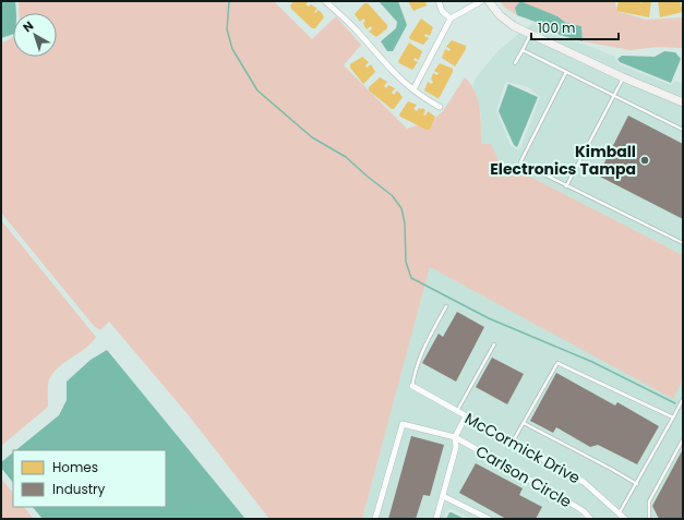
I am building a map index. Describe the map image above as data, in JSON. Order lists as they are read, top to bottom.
{
  "streets": {
    "street": ["McCormick Drive", "Carlson Circle"]
  },
  "crossings": [
    ["McCormick Drive", "Carlson Circle"]
  ],
  "places": ["Kimball Electronics Tampa"],
  "legend": ["Homes", "Industry"],
  "scale_bar": "100 m",
  "north": "top left"
}
